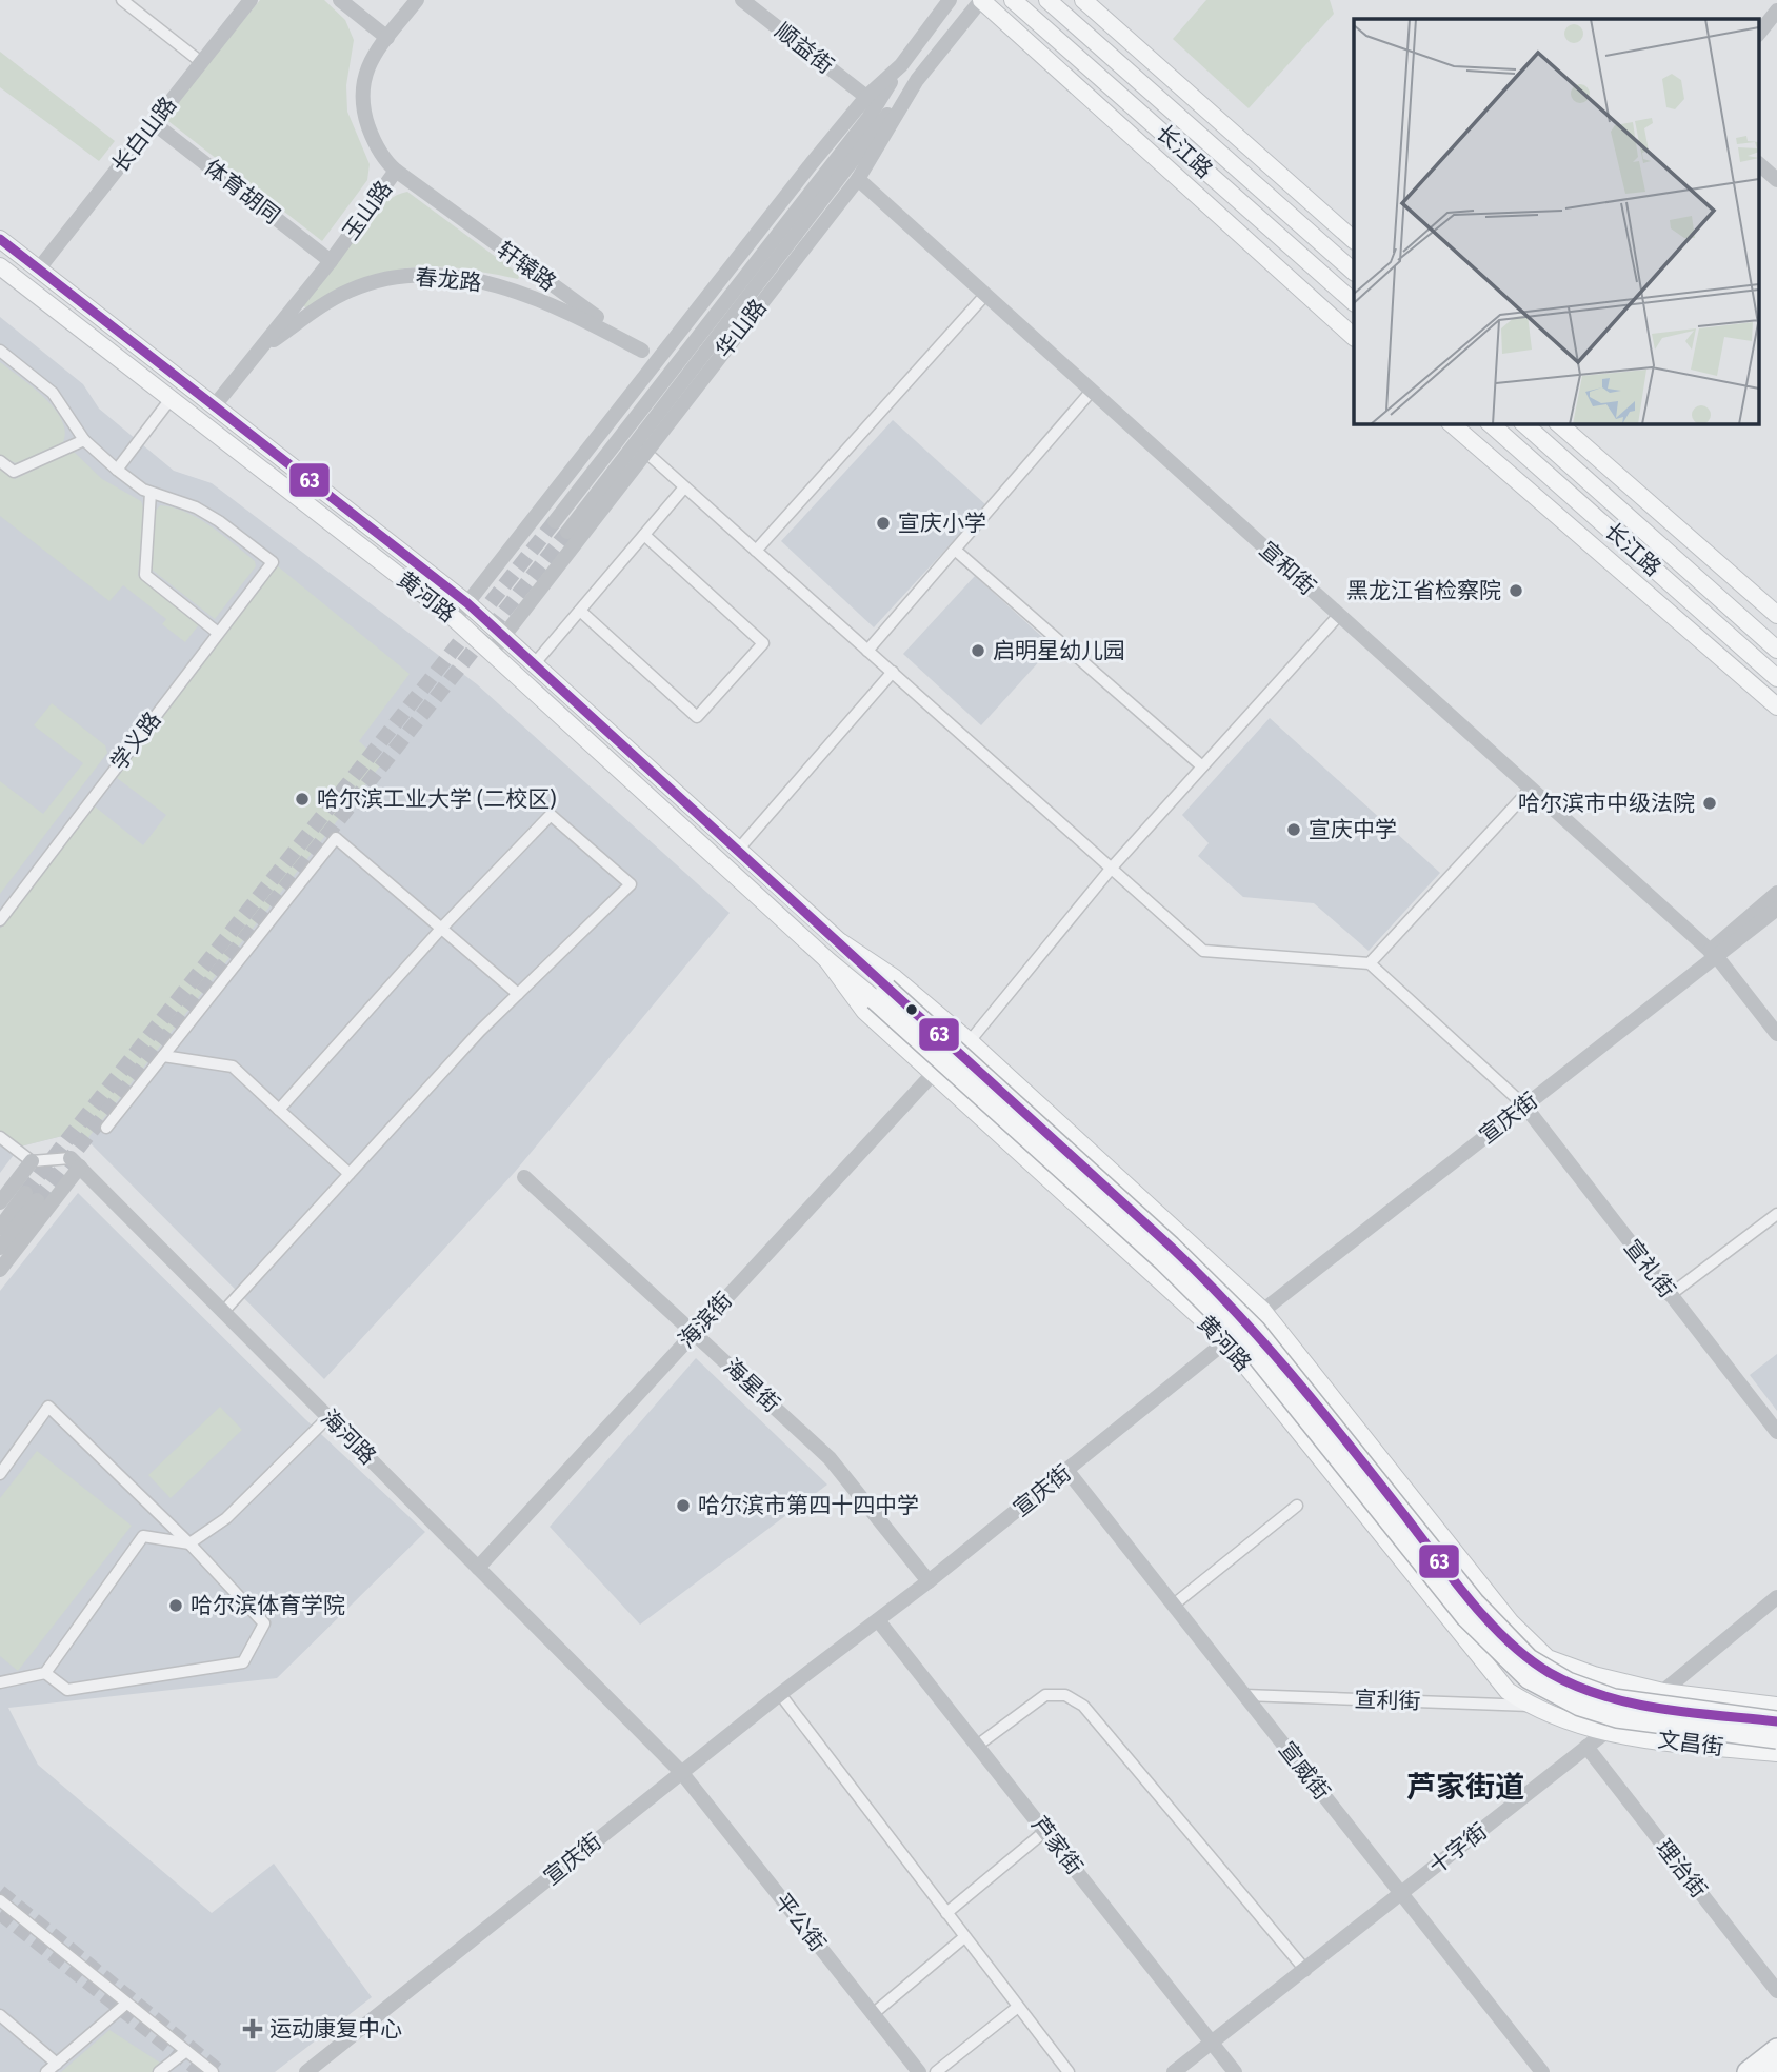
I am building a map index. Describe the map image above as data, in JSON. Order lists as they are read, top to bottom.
{
  "streets": {
    "main road": ["长江路", "黄河路", "文昌街"],
    "street": [
      "顺益街",
      "长白山路",
      "体育胡同",
      "玉山路",
      "轩辕路",
      "春龙路",
      "华山路",
      "宣和街",
      "学义路",
      "宣庆街",
      "宣礼街",
      "海滨街",
      "海星街",
      "海河路",
      "宣利街",
      "宣威街",
      "芦家街",
      "十字街",
      "理治街",
      "平公街"
    ]
  },
  "crossings": [
    ["顺益街", "华山路"],
    ["长白山路", "体育胡同"],
    ["长白山路", "黄河路"],
    ["体育胡同", "玉山路"],
    ["玉山路", "轩辕路"],
    ["玉山路", "春龙路"],
    ["玉山路", "黄河路"],
    ["轩辕路", "春龙路"],
    ["轩辕路", "华山路"],
    ["华山路", "宣和街"],
    ["华山路", "黄河路"],
    ["宣和街", "宣庆街"],
    ["黄河路", "宣庆街"],
    ["黄河路", "海滨街"],
    ["黄河路", "宣利街"],
    ["黄河路", "文昌街"],
    ["黄河路", "十字街"],
    ["宣庆街", "宣礼街"],
    ["宣庆街", "海星街"],
    ["宣庆街", "海河路"],
    ["宣庆街", "宣威街"],
    ["宣庆街", "芦家街"],
    ["宣庆街", "平公街"],
    ["海滨街", "海星街"],
    ["海滨街", "海河路"],
    ["海河路", "平公街"],
    ["宣利街", "宣威街"],
    ["文昌街", "十字街"],
    ["宣威街", "十字街"],
    ["芦家街", "十字街"],
    ["十字街", "理治街"]
  ],
  "districts": ["芦家街道"],
  "places": {
    "other": [
      "宣庆小学",
      "黑龙江省检察院",
      "启明星幼儿园",
      "哈尔滨工业大学 (二校区)",
      "哈尔滨市中级法院",
      "宣庆中学",
      "哈尔滨市第四十四中学",
      "哈尔滨体育学院"
    ],
    "health": ["运动康复中心"]
  },
  "lines": ["transit line 63"]
}
